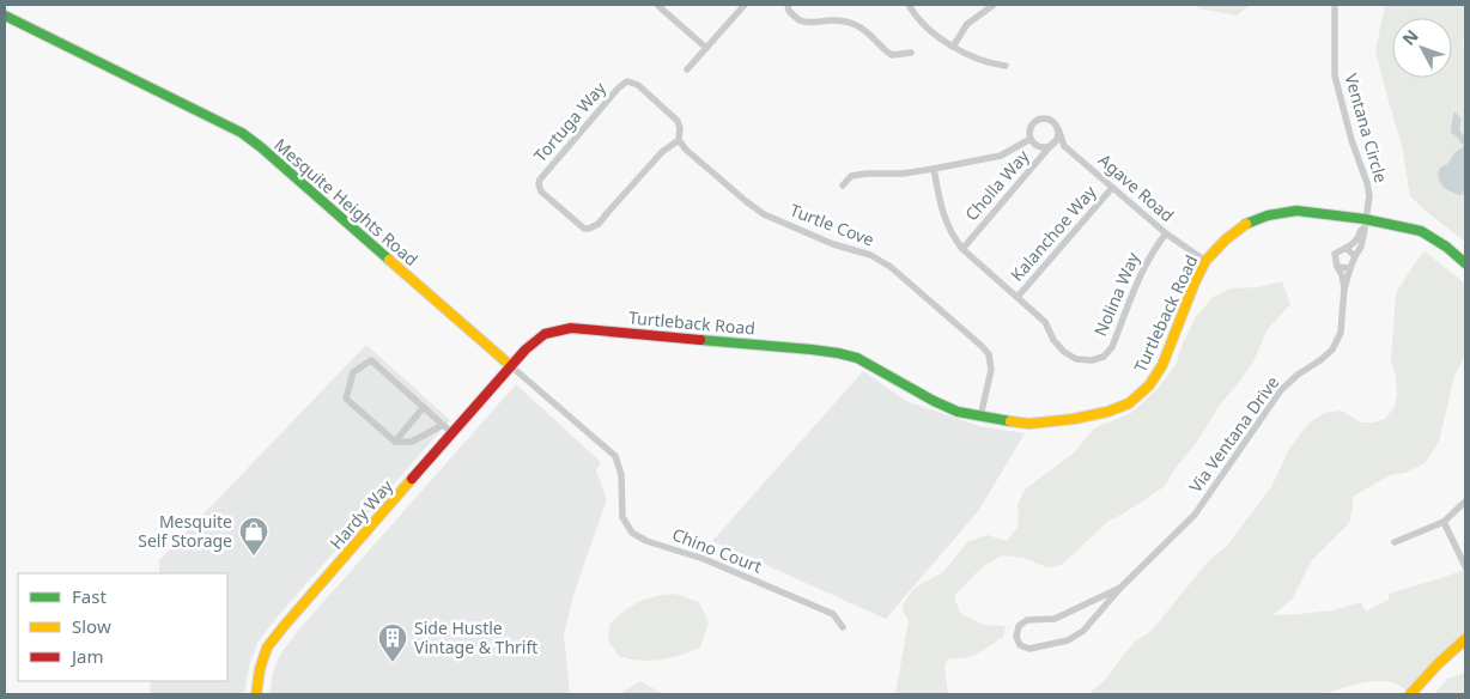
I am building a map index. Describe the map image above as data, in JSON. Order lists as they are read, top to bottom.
{
  "streets": {
    "main road": ["Mesquite Heights Road", "Turtleback Road", "Hardy Way"],
    "street": [
      "Tortuga Way",
      "Ventana Circle",
      "Cholla Way",
      "Agave Road",
      "Turtle Cove",
      "Kalanchoe Way",
      "Nolina Way",
      "Via Ventana Drive",
      "Chino Court"
    ]
  },
  "crossings": [
    ["Tortuga Way", "Turtle Cove"],
    ["Ventana Circle", "Turtleback Road"],
    ["Cholla Way", "Agave Road"],
    ["Agave Road", "Kalanchoe Way"],
    ["Agave Road", "Nolina Way"],
    ["Agave Road", "Turtleback Road"],
    ["Mesquite Heights Road", "Turtleback Road"],
    ["Mesquite Heights Road", "Hardy Way"],
    ["Mesquite Heights Road", "Chino Court"],
    ["Turtle Cove", "Turtleback Road"],
    ["Kalanchoe Way", "Nolina Way"],
    ["Turtleback Road", "Hardy Way"]
  ],
  "places": {
    "shop": ["Mesquite Self Storage"],
    "building": ["Side Hustle Vintage & Thrift"]
  },
  "legend": ["Fast", "Slow", "Jam"],
  "north": "top left"
}
